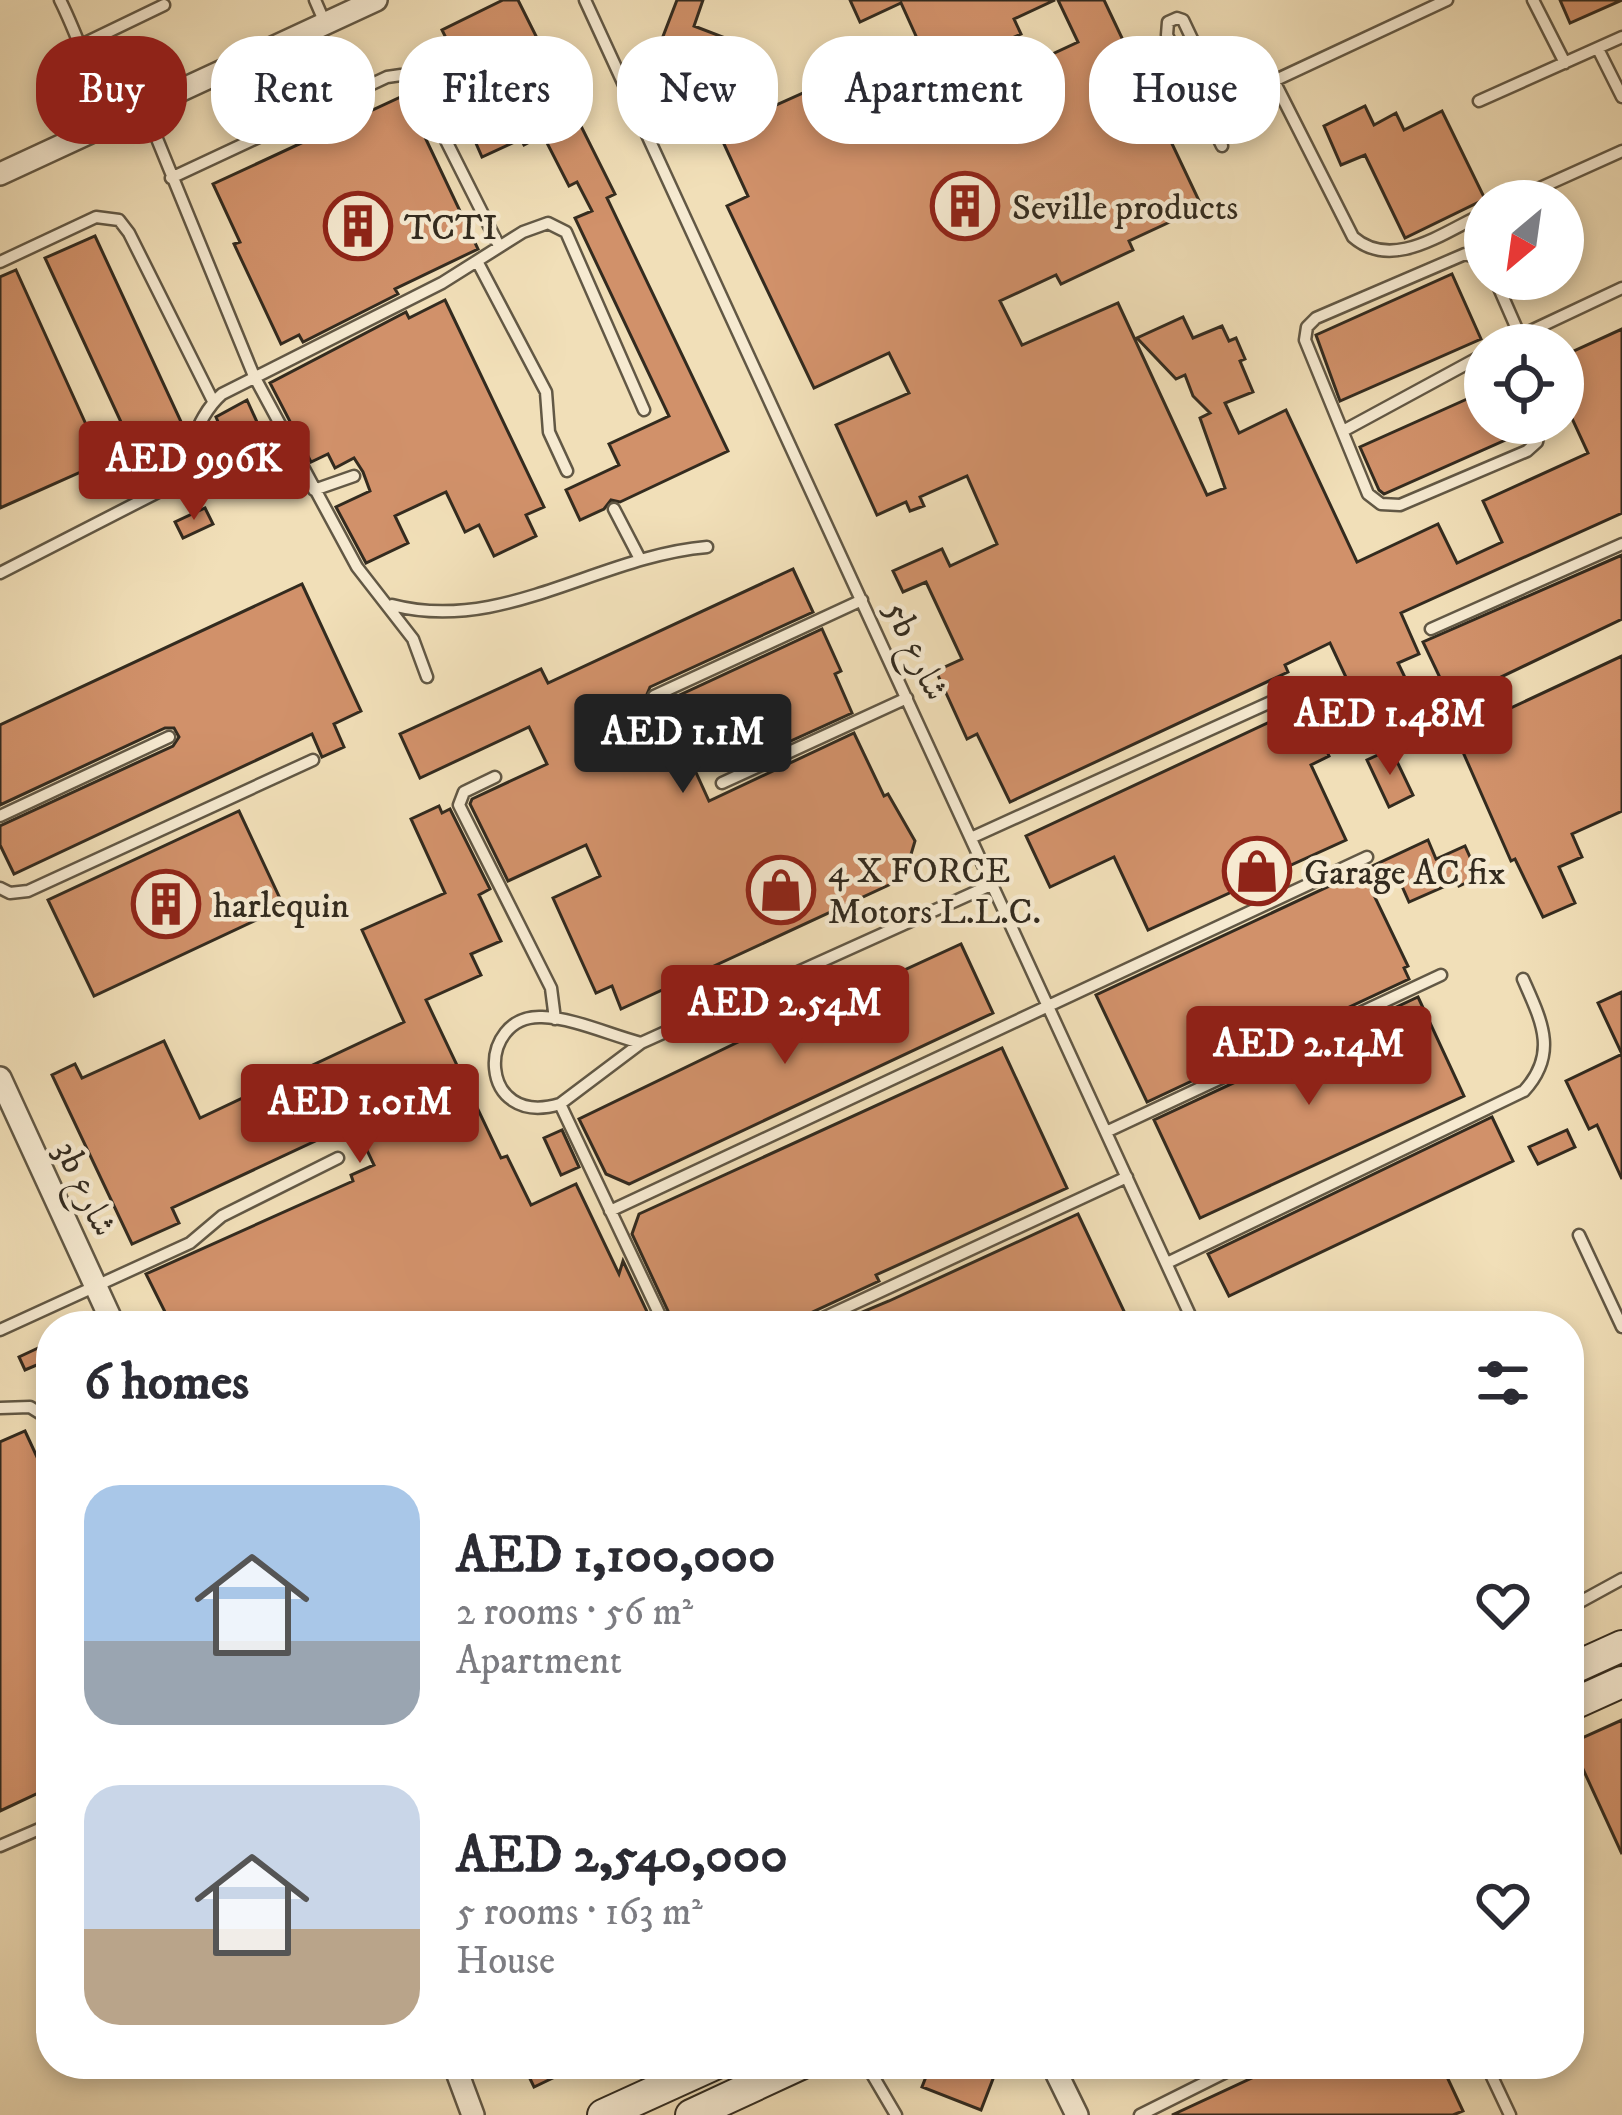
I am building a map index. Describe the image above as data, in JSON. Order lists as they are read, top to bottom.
{
  "streets": {
    "street": ["3b شارع"],
    "lane": ["5b شارع"]
  },
  "places": {
    "building": ["Seville products", "TCTI", "harlequin"],
    "shop": ["Garage AC fix", "4 X FORCE Motors L.L.C."]
  },
  "north": "bottom left",
  "page": {
    "chip": [
      "Buy",
      "Rent",
      "Filters",
      "New",
      "Apartment",
      "House"
    ],
    "price": [
      "AED 996K",
      "AED 1.48M",
      "AED 1.1M",
      "AED 2.54M",
      "AED 2.14M",
      "AED 1.01M"
    ],
    "heading": "6 homes",
    "list": [
      {
        "name": "AED 1,100,000",
        "note": "2 rooms · 56 m² · Apartment"
      },
      {
        "name": "AED 2,540,000",
        "note": "5 rooms · 163 m² · House"
      }
    ]
  }
}
